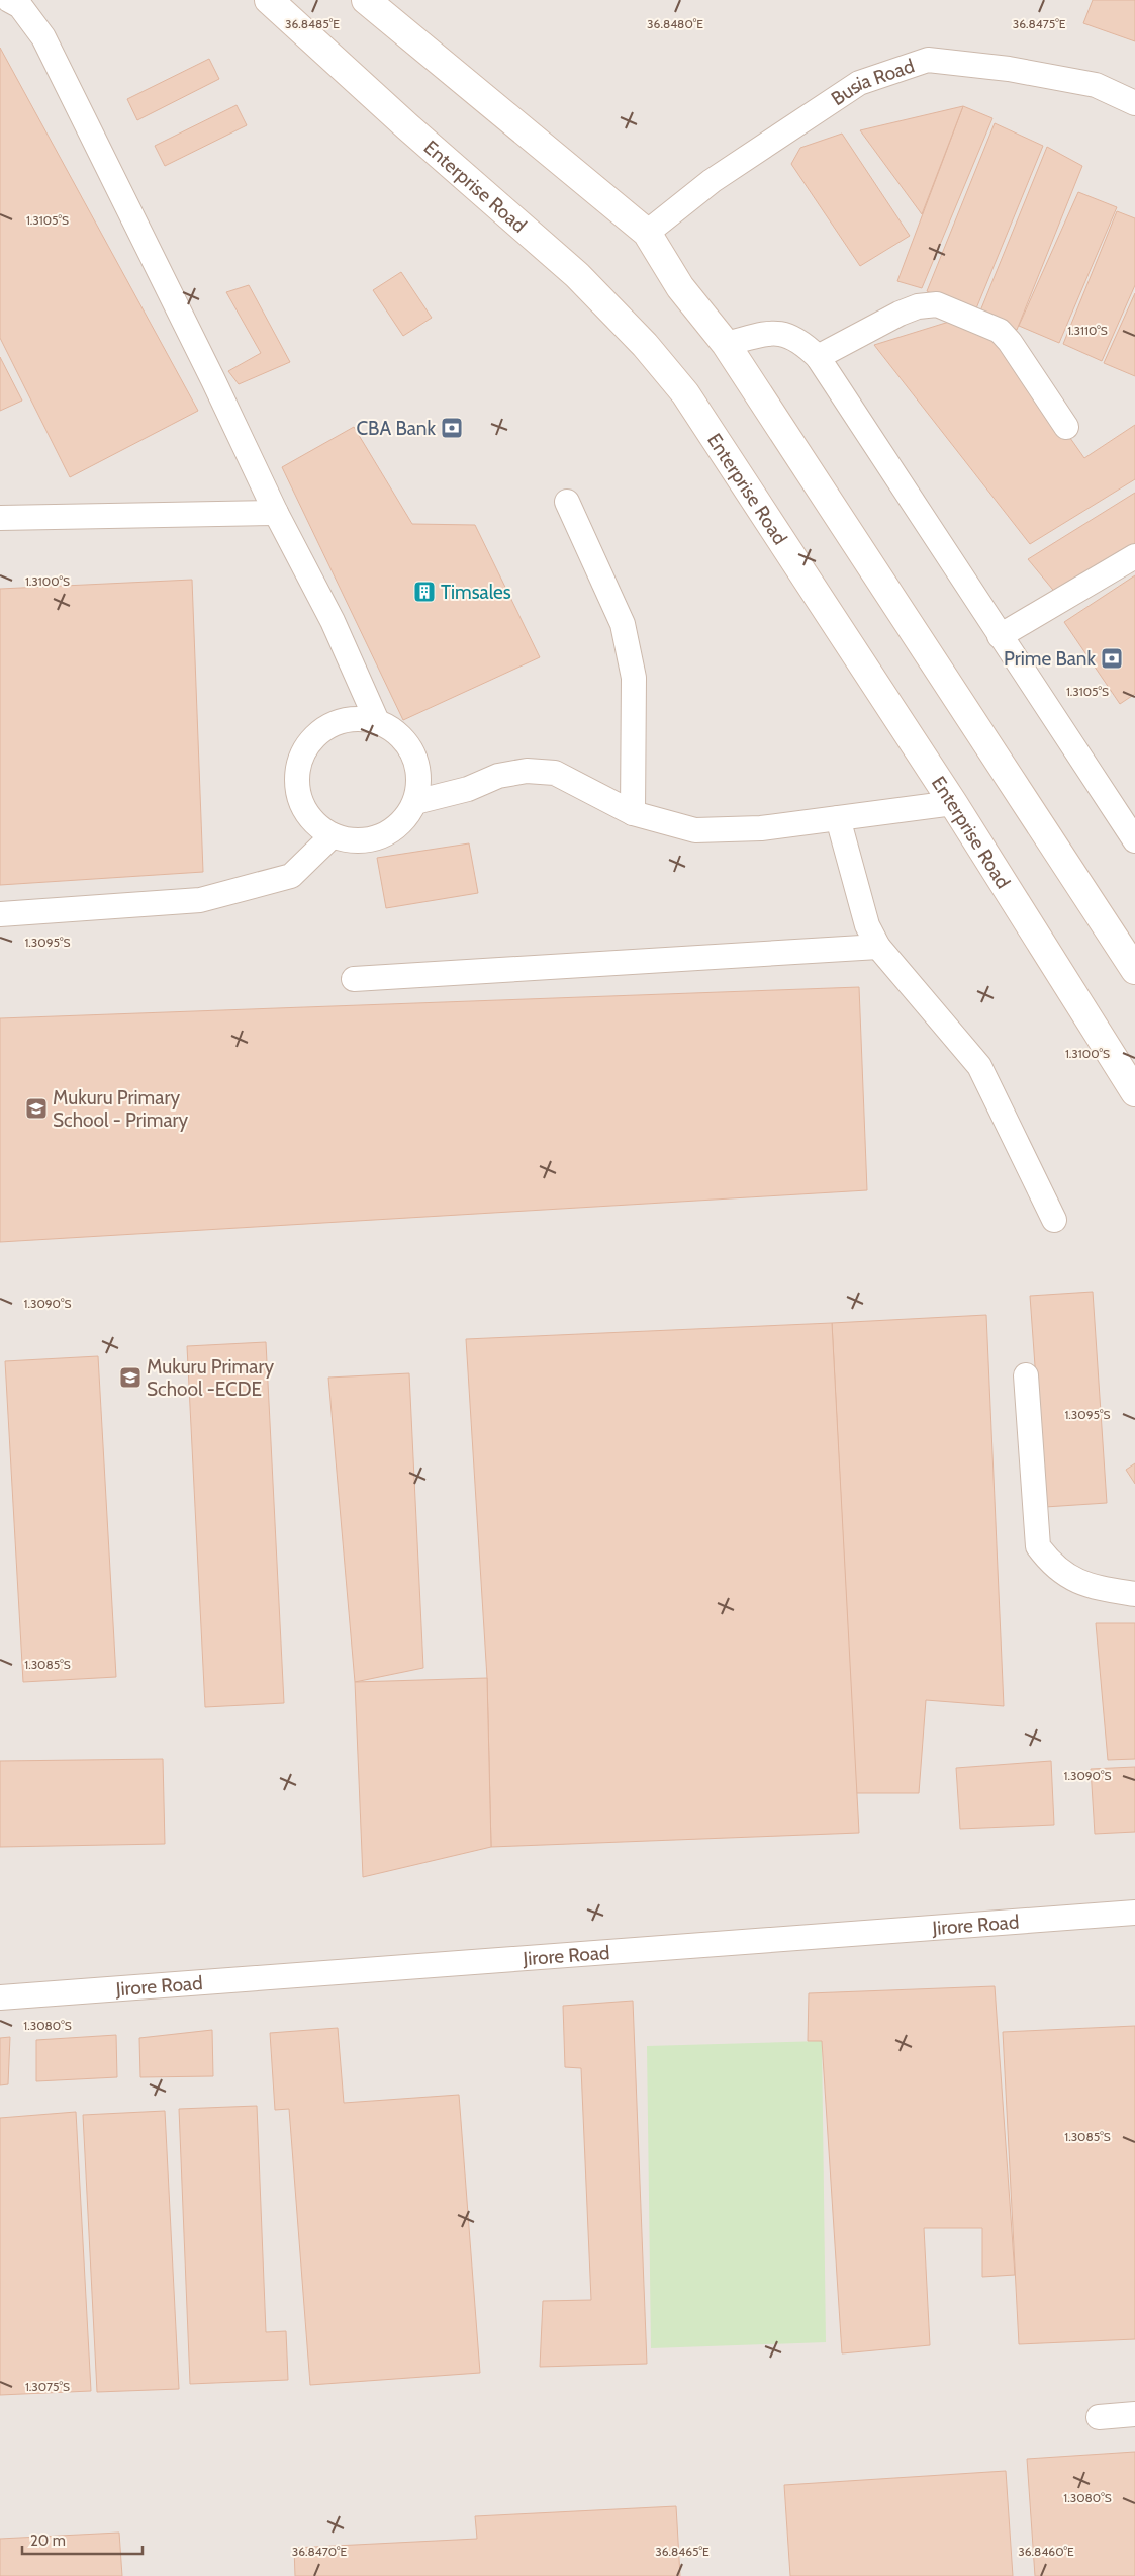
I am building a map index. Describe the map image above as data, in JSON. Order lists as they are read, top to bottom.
{
  "streets": {
    "main road": ["Enterprise Road"],
    "lane": ["Busia Road", "Jirore Road"]
  },
  "places": {
    "bank": ["CBA Bank", "Prime Bank"],
    "building": ["Timsales"],
    "school or university": ["Mukuru Primary School - Primary", "Mukuru Primary School -ECDE"]
  },
  "scale_bar": "20 m",
  "coordinates": [
    "36.8485°E",
    "36.8480°E",
    "36.8475°E",
    "1.3105°S",
    "1.3110°S",
    "1.3100°S",
    "1.3095°S",
    "1.3090°S",
    "1.3085°S",
    "1.3080°S",
    "1.3075°S",
    "36.8470°E",
    "36.8465°E",
    "36.8460°E"
  ]
}
